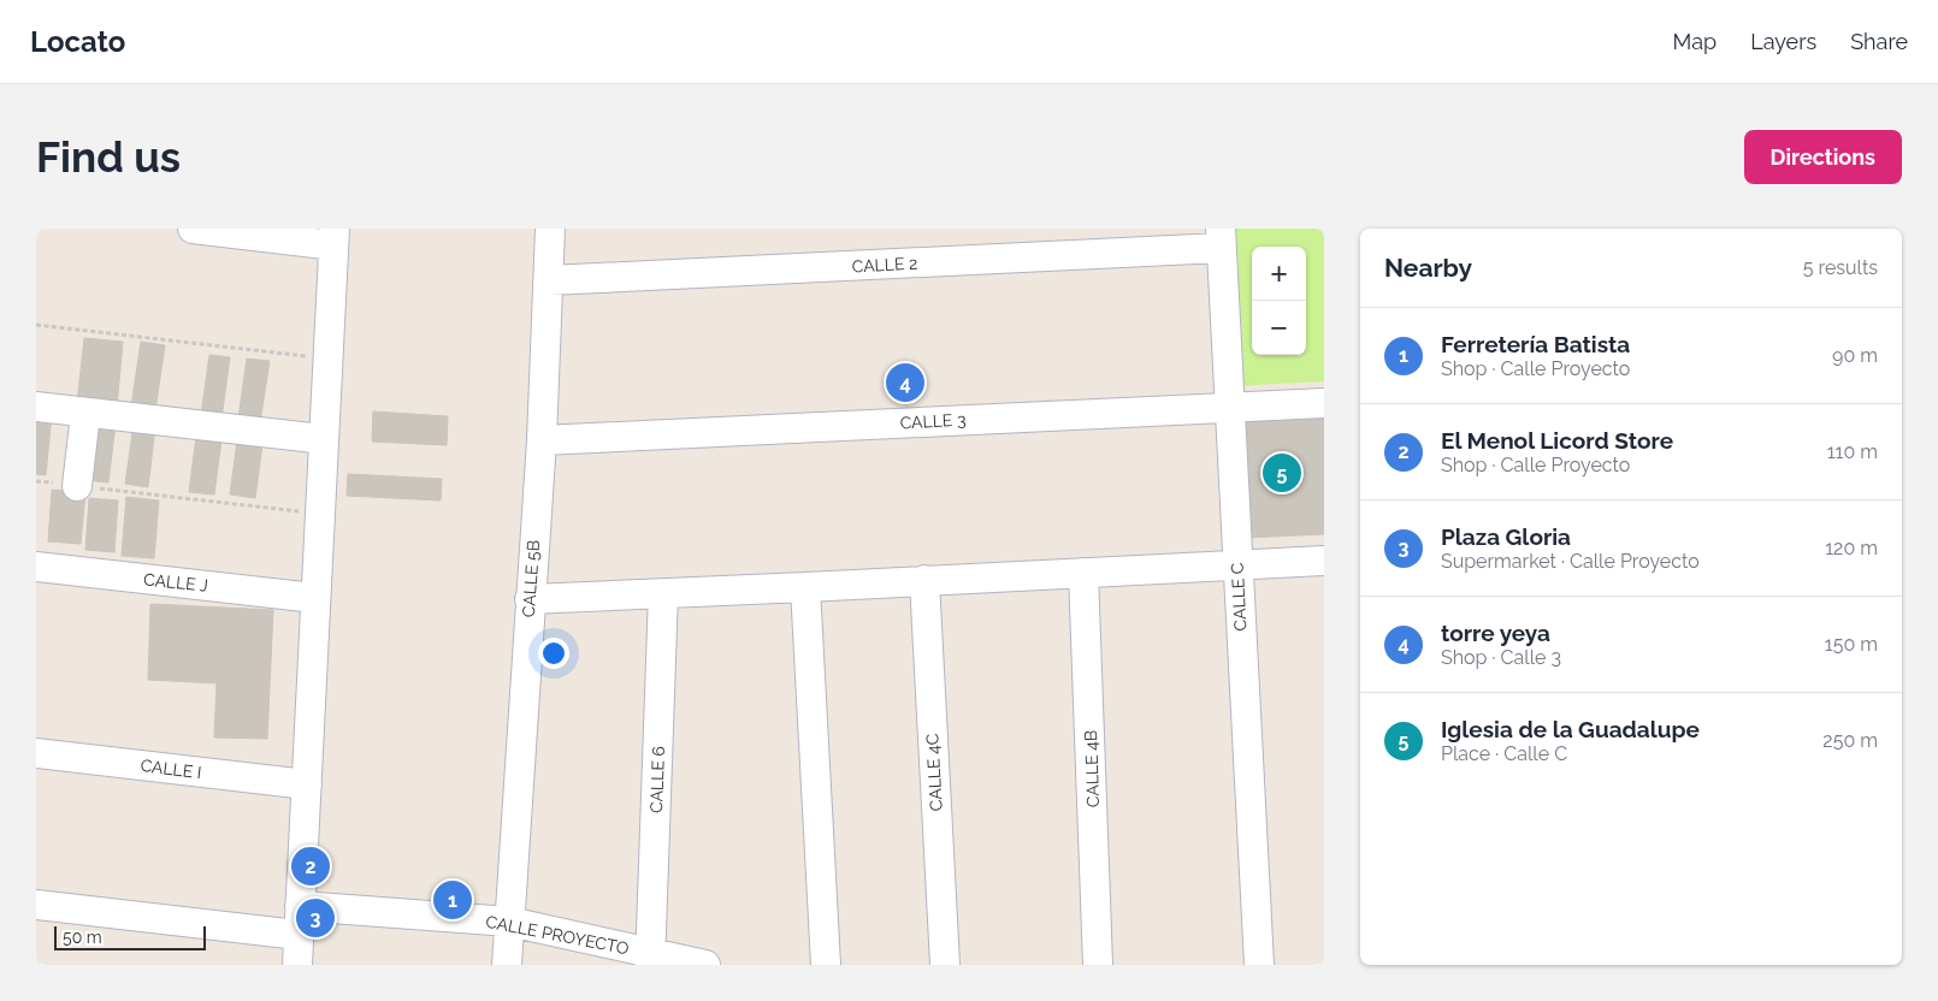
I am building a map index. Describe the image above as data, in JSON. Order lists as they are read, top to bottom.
{
  "streets": {
    "street": [
      "CALLE 2",
      "CALLE 3",
      "CALLE 5B",
      "CALLE J",
      "CALLE C",
      "CALLE I",
      "CALLE 4B",
      "CALLE 4C",
      "CALLE 6",
      "CALLE PROYECTO"
    ]
  },
  "crossings": [
    ["CALLE 2", "CALLE 5B"],
    ["CALLE 2", "CALLE C"],
    ["CALLE 3", "CALLE 5B"],
    ["CALLE 3", "CALLE C"],
    ["CALLE 5B", "CALLE PROYECTO"],
    ["CALLE 6", "CALLE PROYECTO"]
  ],
  "scale_bar": "50 m",
  "page": {
    "header": "Locato",
    "nav": ["Map", "Layers", "Share"],
    "buttons": "Directions",
    "title": "Find us",
    "heading": ["Nearby", "5 results"],
    "map_buttons": ["+", "−"],
    "list": [
      {
        "mark": "1",
        "name": "Ferretería Batista",
        "note": "Shop · Calle Proyecto",
        "value": "90 m"
      },
      {
        "mark": "2",
        "name": "El Menol Licord Store",
        "note": "Shop · Calle Proyecto",
        "value": "110 m"
      },
      {
        "mark": "3",
        "name": "Plaza Gloria",
        "note": "Supermarket · Calle Proyecto",
        "value": "120 m"
      },
      {
        "mark": "4",
        "name": "torre yeya",
        "note": "Shop · Calle 3",
        "value": "150 m"
      },
      {
        "mark": "5",
        "name": "Iglesia de la Guadalupe",
        "note": "Place · Calle C",
        "value": "250 m"
      }
    ],
    "pins": [
      "4",
      "5",
      "2",
      "1",
      "3"
    ],
    "scale": "50 m"
  }
}
